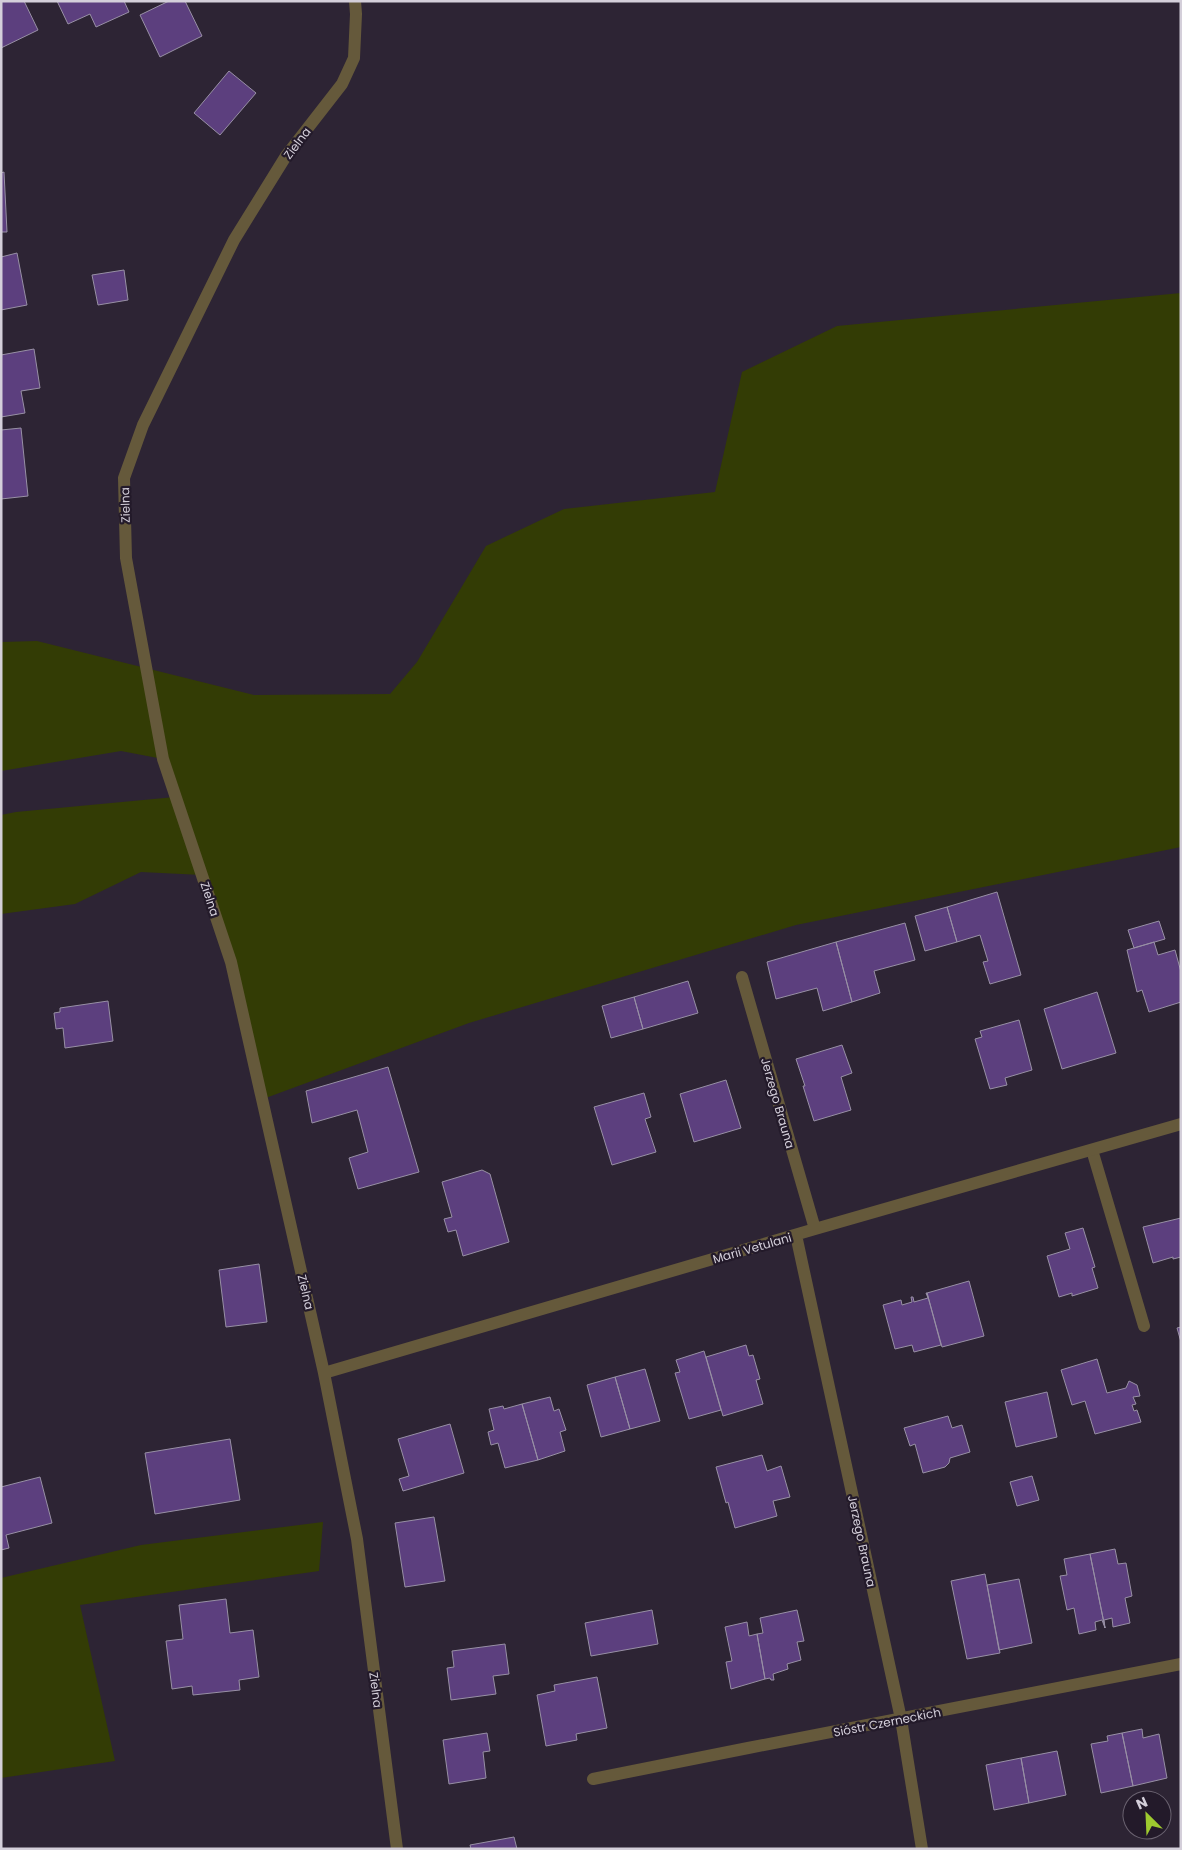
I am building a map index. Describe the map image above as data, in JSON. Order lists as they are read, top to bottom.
{
  "streets": {
    "street": [
      "Zielna",
      "Jerzego Brauna",
      "Marii Vetulani",
      "Sióstr Czerneckich"
    ]
  },
  "crossings": [
    ["Zielna", "Marii Vetulani"],
    ["Jerzego Brauna", "Marii Vetulani"],
    ["Jerzego Brauna", "Sióstr Czerneckich"]
  ],
  "north": "top left"
}
